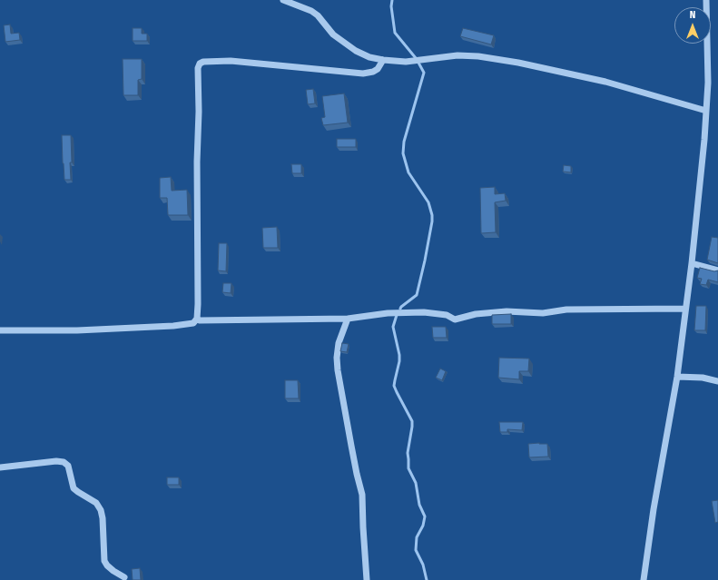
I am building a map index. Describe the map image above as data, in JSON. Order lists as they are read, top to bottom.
{
  "north": "top"
}
